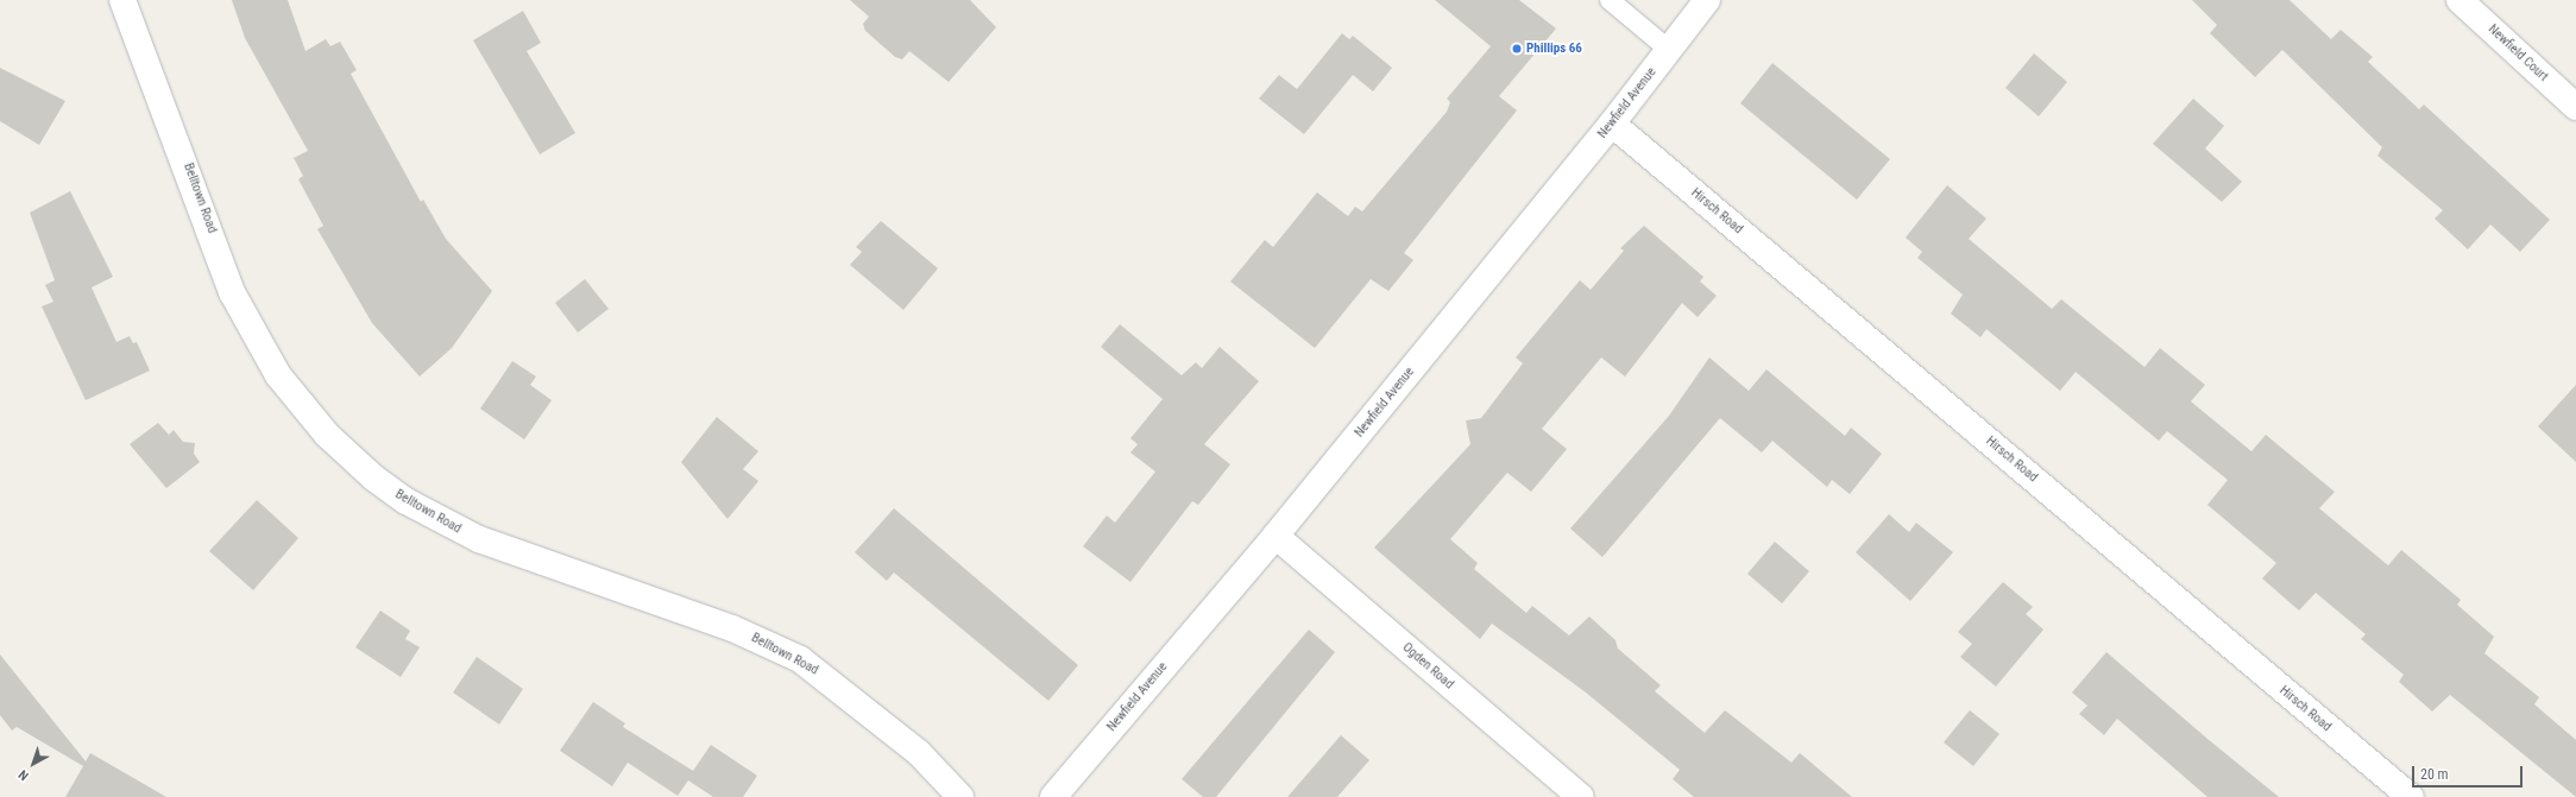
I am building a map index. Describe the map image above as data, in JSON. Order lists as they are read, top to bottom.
{
  "streets": {
    "street": [
      "Newfield Court",
      "Newfield Avenue",
      "Belltown Road",
      "Hirsch Road",
      "Ogden Road"
    ]
  },
  "crossings": [
    ["Newfield Avenue", "Hirsch Road"],
    ["Newfield Avenue", "Ogden Road"]
  ],
  "places": ["Phillips 66"],
  "scale_bar": "20 m",
  "north": "bottom left"
}
